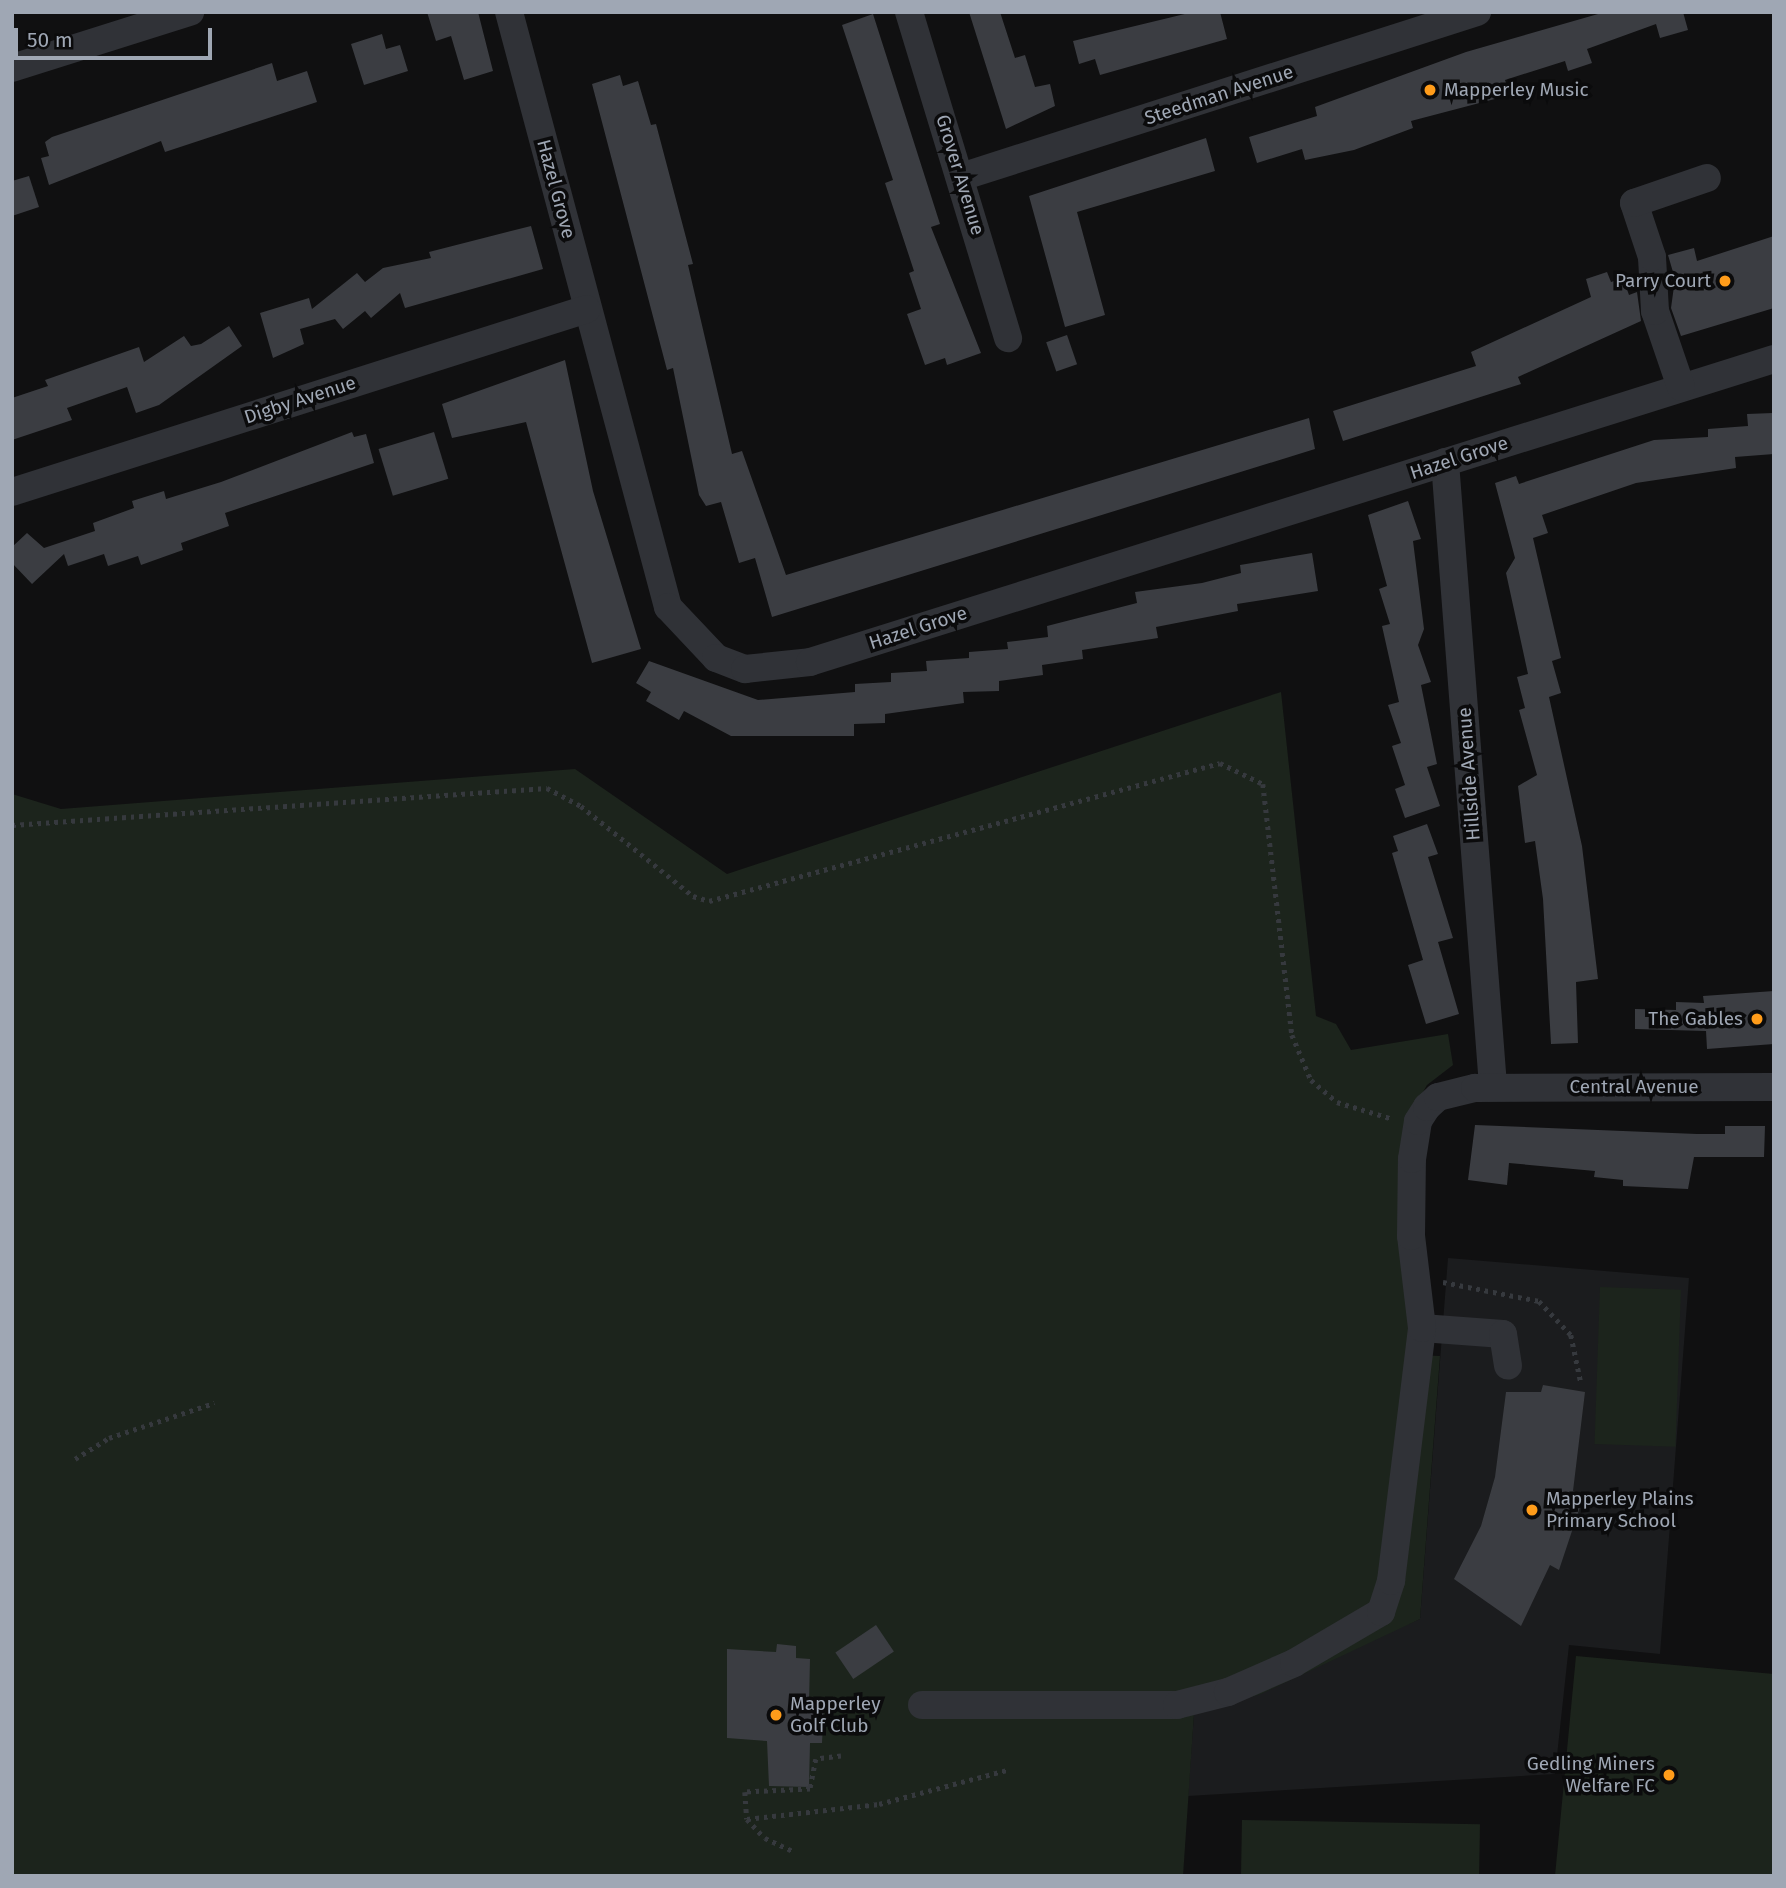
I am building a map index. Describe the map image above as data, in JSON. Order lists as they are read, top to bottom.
{
  "streets": {
    "street": [
      "Steedman Avenue",
      "Grover Avenue",
      "Hazel Grove",
      "Digby Avenue",
      "Hillside Avenue",
      "Central Avenue"
    ]
  },
  "crossings": [
    ["Steedman Avenue", "Grover Avenue"],
    ["Hazel Grove", "Digby Avenue"],
    ["Hazel Grove", "Hillside Avenue"],
    ["Hillside Avenue", "Central Avenue"]
  ],
  "places": [
    "Mapperley Music",
    "Parry Court",
    "The Gables",
    "Mapperley Plains Primary School",
    "Mapperley Golf Club",
    "Gedling Miners Welfare FC"
  ],
  "scale_bar": "50 m"
}
